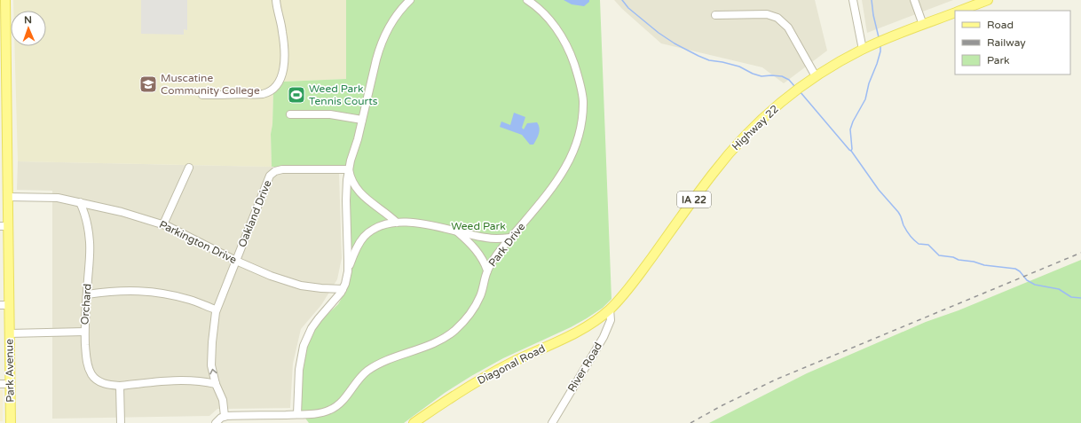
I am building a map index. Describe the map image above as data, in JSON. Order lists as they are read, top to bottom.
{
  "streets": {
    "main road": [
      "Highway 22",
      "IA 22",
      "Diagonal Road",
      "Park Avenue"
    ],
    "street": [
      "Oakland Drive",
      "Parkington Drive",
      "Park Drive",
      "Orchard",
      "River Road"
    ]
  },
  "crossings": [
    ["Highway 22", "Diagonal Road"],
    ["Highway 22", "River Road"],
    ["Oakland Drive", "Parkington Drive"],
    ["Oakland Drive", "Park Drive"],
    ["Oakland Drive", "Orchard"],
    ["Parkington Drive", "Orchard"],
    ["Parkington Drive", "Park Avenue"],
    ["Diagonal Road", "River Road"]
  ],
  "parks": ["Weed Park"],
  "places": {
    "school or university": ["Muscatine Community College"],
    "sports": ["Weed Park Tennis Courts"]
  },
  "legend": ["Road", "Railway", "Park"],
  "north": "top"
}
